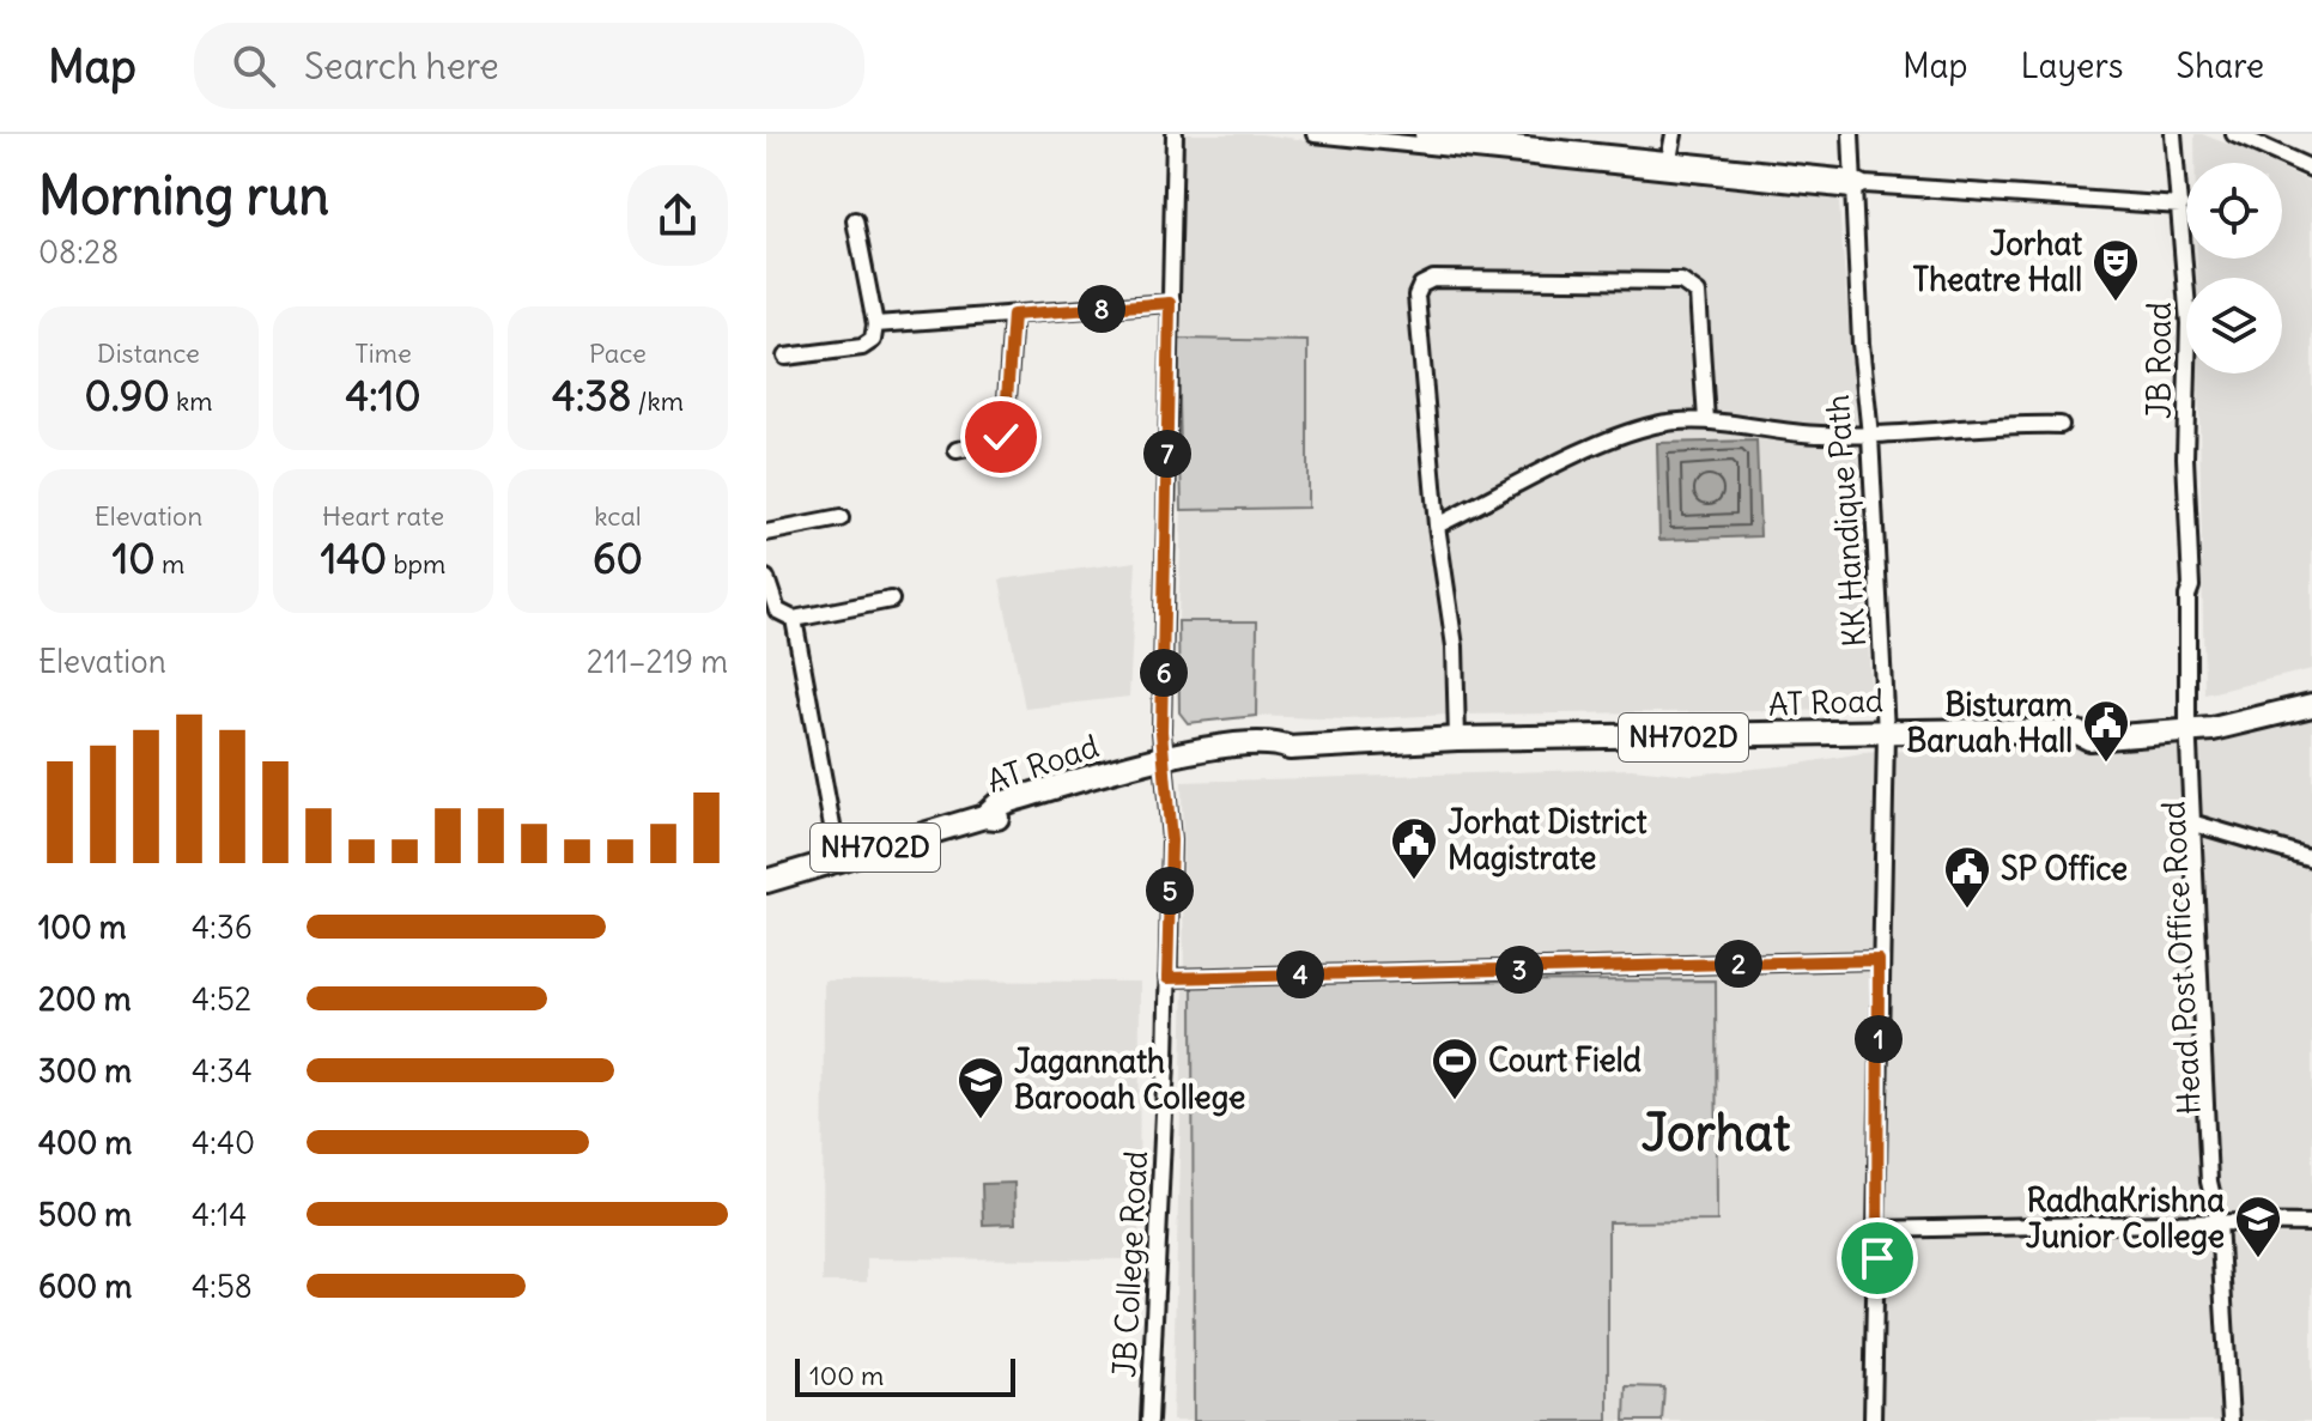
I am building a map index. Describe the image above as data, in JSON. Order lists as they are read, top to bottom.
{
  "streets": {
    "highway": ["AT Road", "NH702D"],
    "street": [
      "JB Road",
      "KK Handique Path",
      "Head Post Office Road",
      "JB College Road"
    ]
  },
  "crossings": [
    ["JB Road", "AT Road"],
    ["JB Road", "Head Post Office Road"],
    ["KK Handique Path", "AT Road"],
    ["AT Road", "Head Post Office Road"],
    ["AT Road", "JB College Road"]
  ],
  "districts": ["Jorhat"],
  "places": {
    "theatre": ["Jorhat Theatre Hall"],
    "public building": ["Bisturam Baruah Hall", "Jorhat District Magistrate", "SP Office"],
    "sports": ["Court Field"],
    "school or university": ["Jagannath Barooah College", "RadhaKrishna Junior College"]
  },
  "scale_bar": "100 m",
  "page": {
    "header": "Map",
    "search": "Search here",
    "nav": ["Map", "Layers", "Share"],
    "heading": ["Morning run", "08:28"],
    "pins": [
      "8",
      "7",
      "6",
      "5",
      "2",
      "3",
      "4",
      "1"
    ],
    "stats": [
      ["Distance", "0.90 km"],
      ["Time", "4:10"],
      ["Pace", "4:38 /km"],
      ["Elevation", "10 m"],
      ["Heart rate", "140 bpm"],
      ["kcal", "60"]
    ],
    "chart": ["Elevation", "211–219 m"],
    "list": [
      {
        "name": "100 m",
        "note": "4:36"
      },
      {
        "name": "200 m",
        "note": "4:52"
      },
      {
        "name": "300 m",
        "note": "4:34"
      },
      {
        "name": "400 m",
        "note": "4:40"
      },
      {
        "name": "500 m",
        "note": "4:14"
      },
      {
        "name": "600 m",
        "note": "4:58"
      }
    ],
    "scale": "100 m"
  }
}
